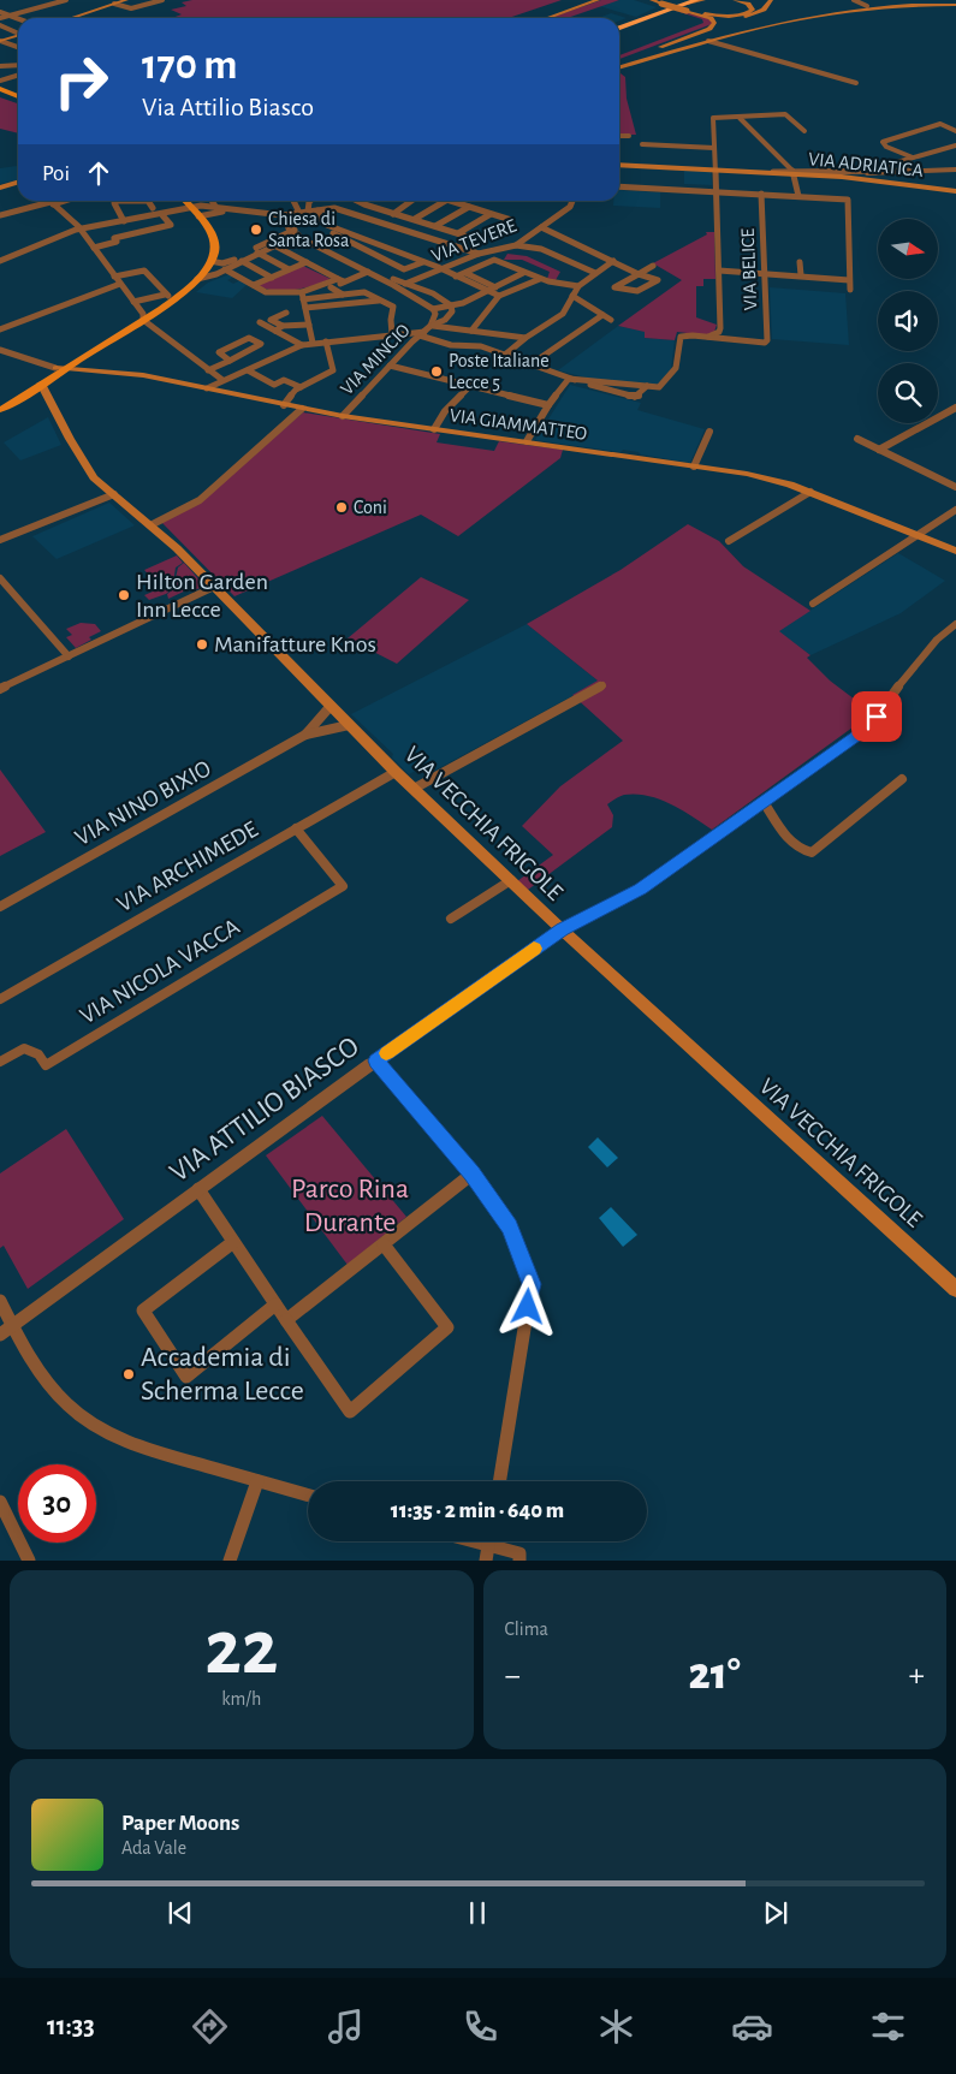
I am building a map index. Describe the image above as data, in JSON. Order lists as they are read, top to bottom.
{
  "streets": {
    "street": [
      "VIA ADRIATICA",
      "VIA TEVERE",
      "VIA BELICE",
      "VIA MINCIO",
      "VIA GIAMMATTEO",
      "VIA NINO BIXIO",
      "VIA VECCHIA FRIGOLE",
      "VIA ARCHIMEDE",
      "VIA NICOLA VACCA",
      "VIA ATTILIO BIASCO"
    ]
  },
  "crossings": [
    ["VIA MINCIO", "VIA GIAMMATTEO"],
    ["VIA NINO BIXIO", "VIA VECCHIA FRIGOLE"],
    ["VIA VECCHIA FRIGOLE", "VIA ARCHIMEDE"],
    ["VIA VECCHIA FRIGOLE", "VIA ATTILIO BIASCO"],
    ["VIA ARCHIMEDE", "VIA NICOLA VACCA"]
  ],
  "parks": ["Parco Rina Durante"],
  "places": [
    "Chiesa di Santa Rosa",
    "Poste Italiane Lecce 5",
    "Coni",
    "Hilton Garden Inn Lecce",
    "Manifatture Knos",
    "Accademia di Scherma Lecce"
  ],
  "north": "right",
  "page": {
    "turn": ["170 m", "Via Attilio Biasco"],
    "then": "Poi",
    "limit": "30",
    "trip": "11:35 · 2 min · 640 m",
    "tile": [
      ["22", "km/h"],
      "Clima"
    ],
    "heat": ["−", "21°", "+"],
    "song": ["Paper Moons", "Ada Vale"],
    "tabs": "11:33"
  }
}
